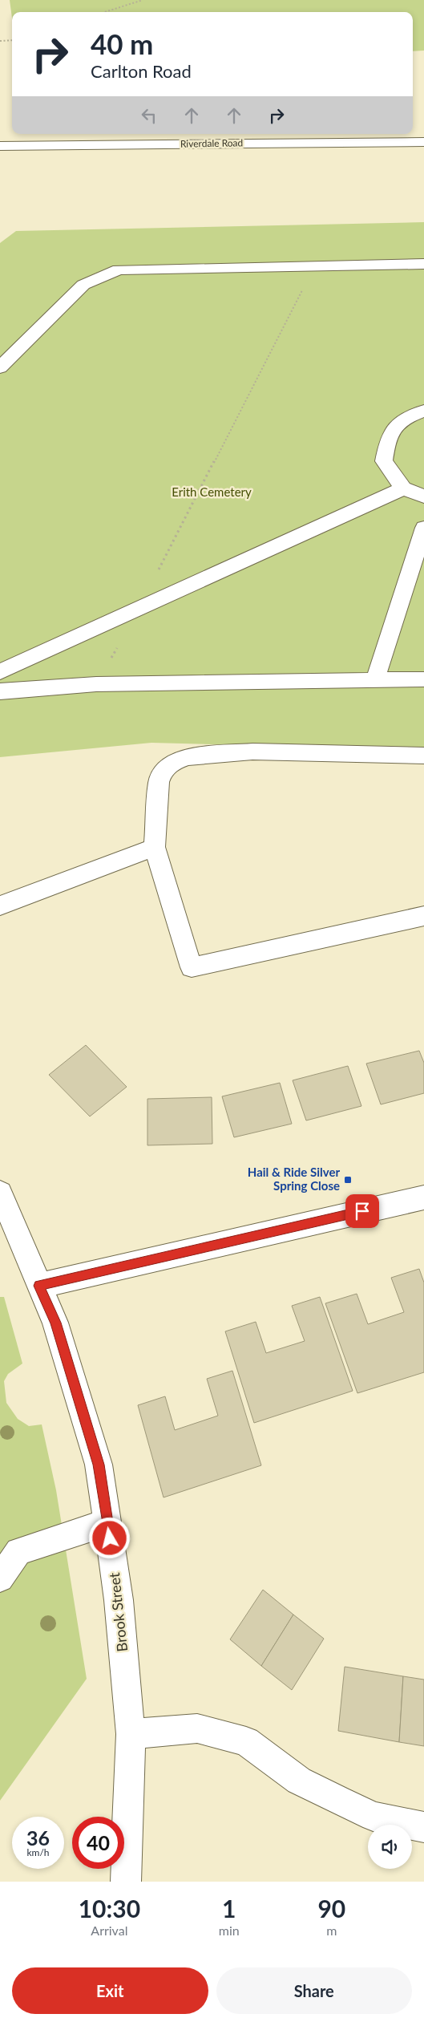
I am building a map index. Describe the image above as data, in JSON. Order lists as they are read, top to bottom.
{
  "streets": {
    "street": ["Riverdale Road", "Brook Street"]
  },
  "parks": ["Erith Cemetery"],
  "places": {
    "transit": ["Hail & Ride Silver Spring Close"]
  },
  "page": {
    "turn": ["40 m", "Carlton Road"],
    "speed": "36 km/h",
    "limit": "40",
    "eta": [
      "10:30",
      "Arrival",
      "1",
      "min",
      "90",
      "m"
    ],
    "buttons": ["Exit", "Share"]
  }
}
